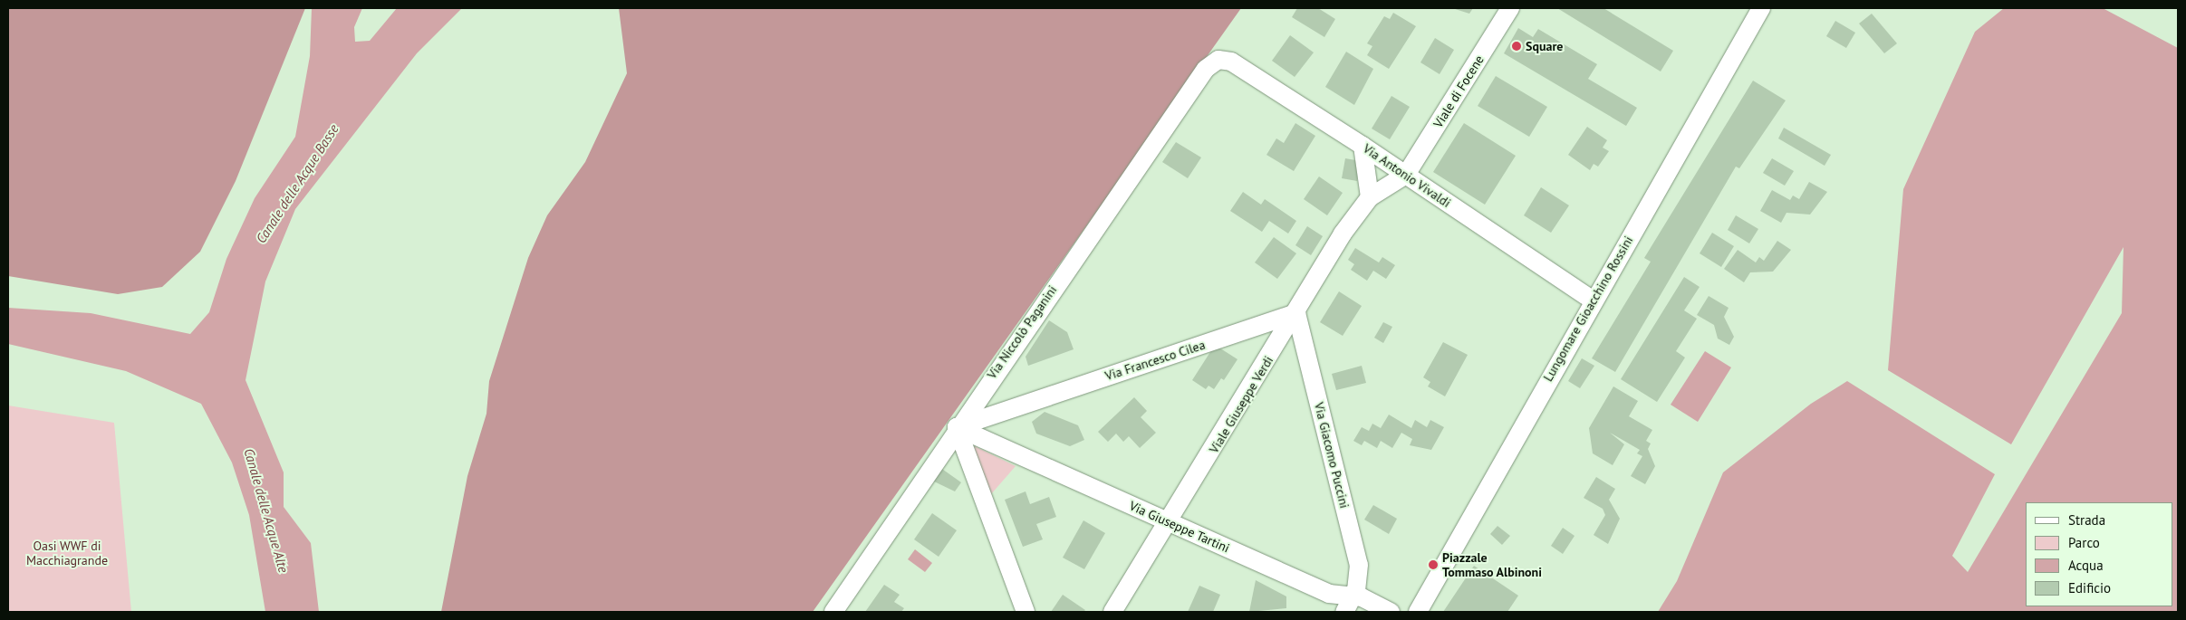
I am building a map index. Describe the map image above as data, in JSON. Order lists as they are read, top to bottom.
{
  "streets": {
    "street": [
      "Viale di Focene",
      "Via Antonio Vivaldi",
      "Lungomare Gioacchino Rossini",
      "Via Niccolò Paganini",
      "Via Francesco Cilea",
      "Viale Giuseppe Verdi",
      "Via Giacomo Puccini",
      "Via Giuseppe Tartini"
    ]
  },
  "crossings": [
    ["Viale di Focene", "Via Antonio Vivaldi"],
    ["Via Antonio Vivaldi", "Lungomare Gioacchino Rossini"],
    ["Via Antonio Vivaldi", "Via Niccolò Paganini"],
    ["Via Niccolò Paganini", "Via Francesco Cilea"],
    ["Via Niccolò Paganini", "Via Giuseppe Tartini"],
    ["Via Francesco Cilea", "Viale Giuseppe Verdi"],
    ["Via Francesco Cilea", "Via Giacomo Puccini"],
    ["Via Francesco Cilea", "Via Giuseppe Tartini"],
    ["Viale Giuseppe Verdi", "Via Giacomo Puccini"],
    ["Viale Giuseppe Verdi", "Via Giuseppe Tartini"],
    ["Via Giacomo Puccini", "Via Giuseppe Tartini"]
  ],
  "water": ["Canale delle Acque Basse", "Canale delle Acque Alte"],
  "parks": ["Oasi WWF di Macchiagrande"],
  "places": ["Square", "Piazzale Tommaso Albinoni"],
  "legend": [
    "Strada",
    "Parco",
    "Acqua",
    "Edificio"
  ]
}
